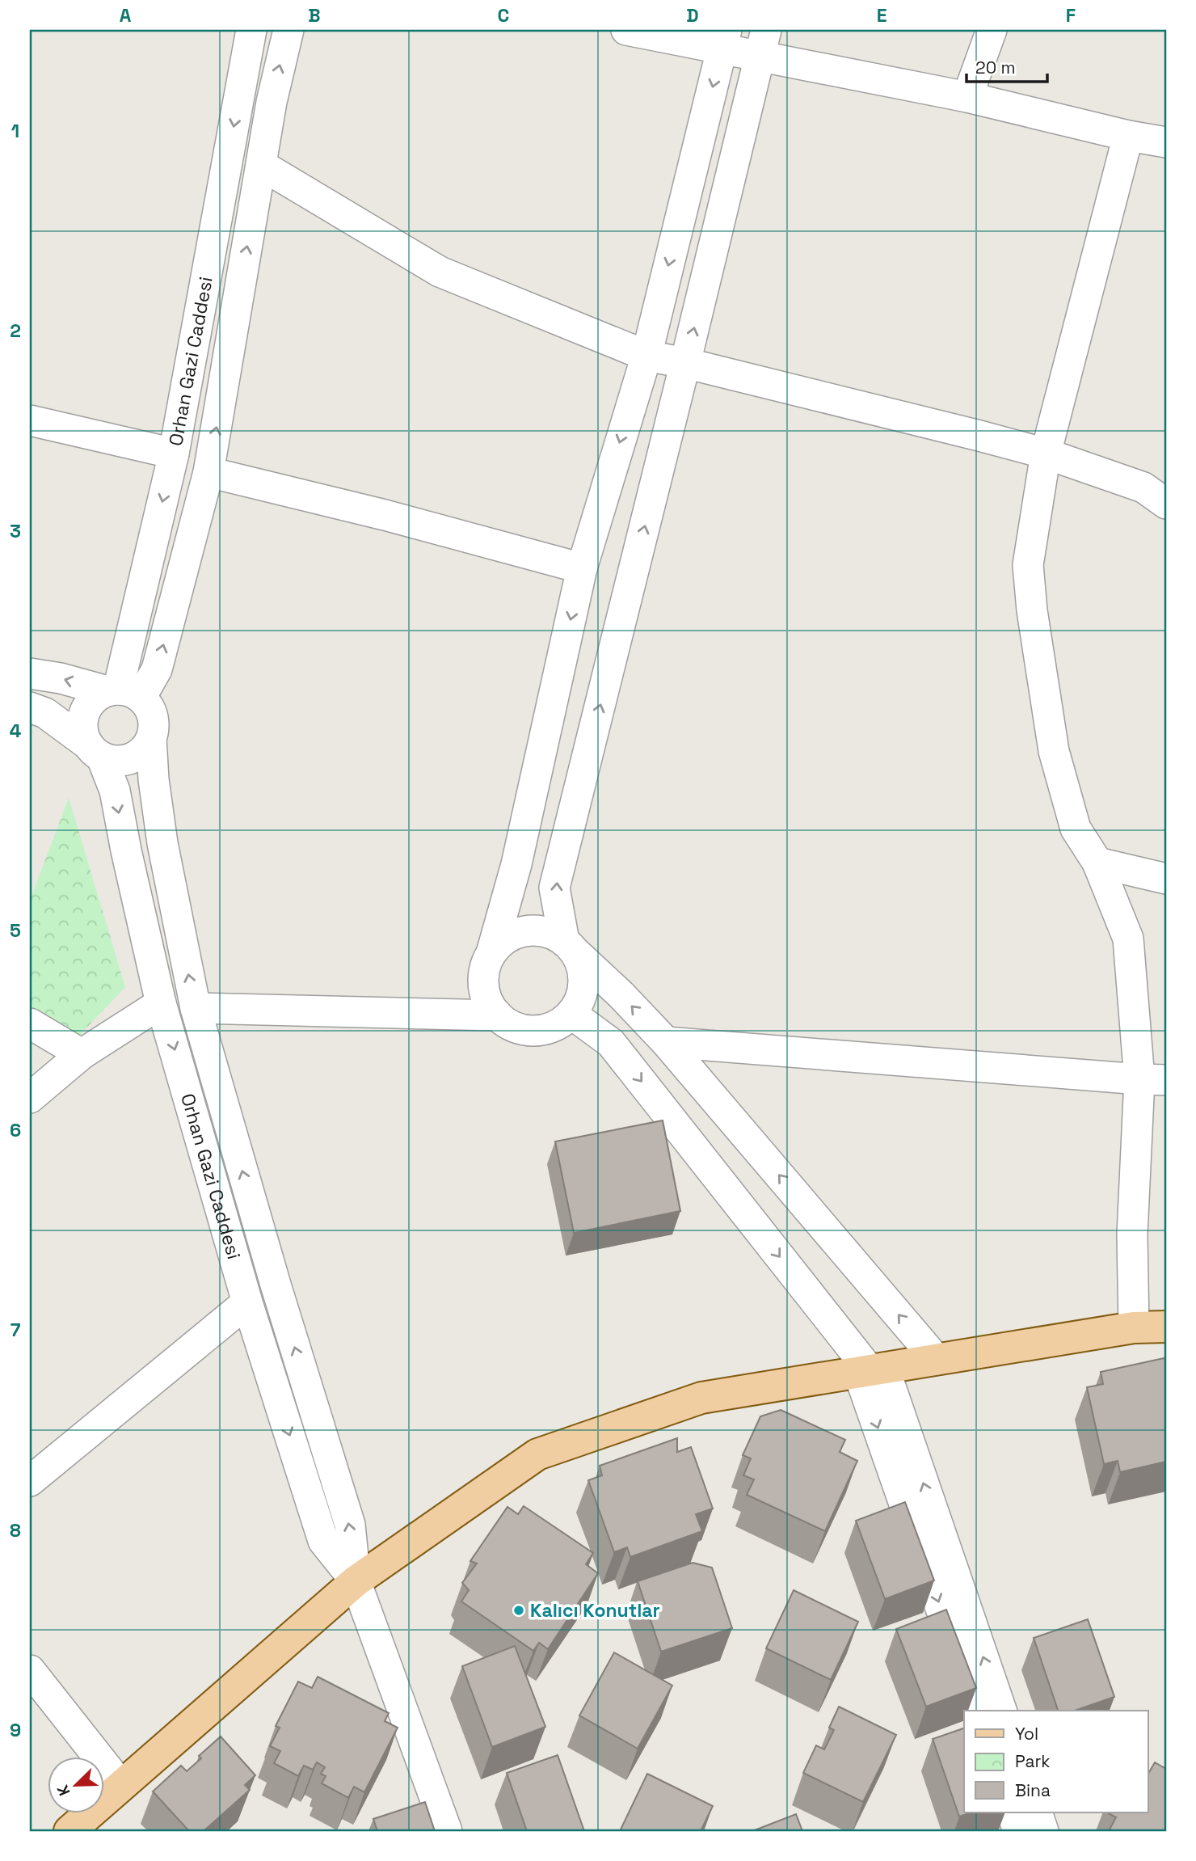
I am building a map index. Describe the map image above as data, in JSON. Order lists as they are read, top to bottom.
{
  "streets": {
    "street": ["Orhan Gazi Caddesi"]
  },
  "places": ["Kalıcı Konutlar"],
  "legend": ["Yol", "Park", "Bina"],
  "scale_bar": "20 m",
  "north": "bottom left",
  "grid": {
    "columns": [
      "A",
      "B",
      "C",
      "D",
      "E",
      "F"
    ],
    "rows": [
      "1",
      "2",
      "3",
      "4",
      "5",
      "6",
      "7",
      "8",
      "9"
    ]
  }
}
